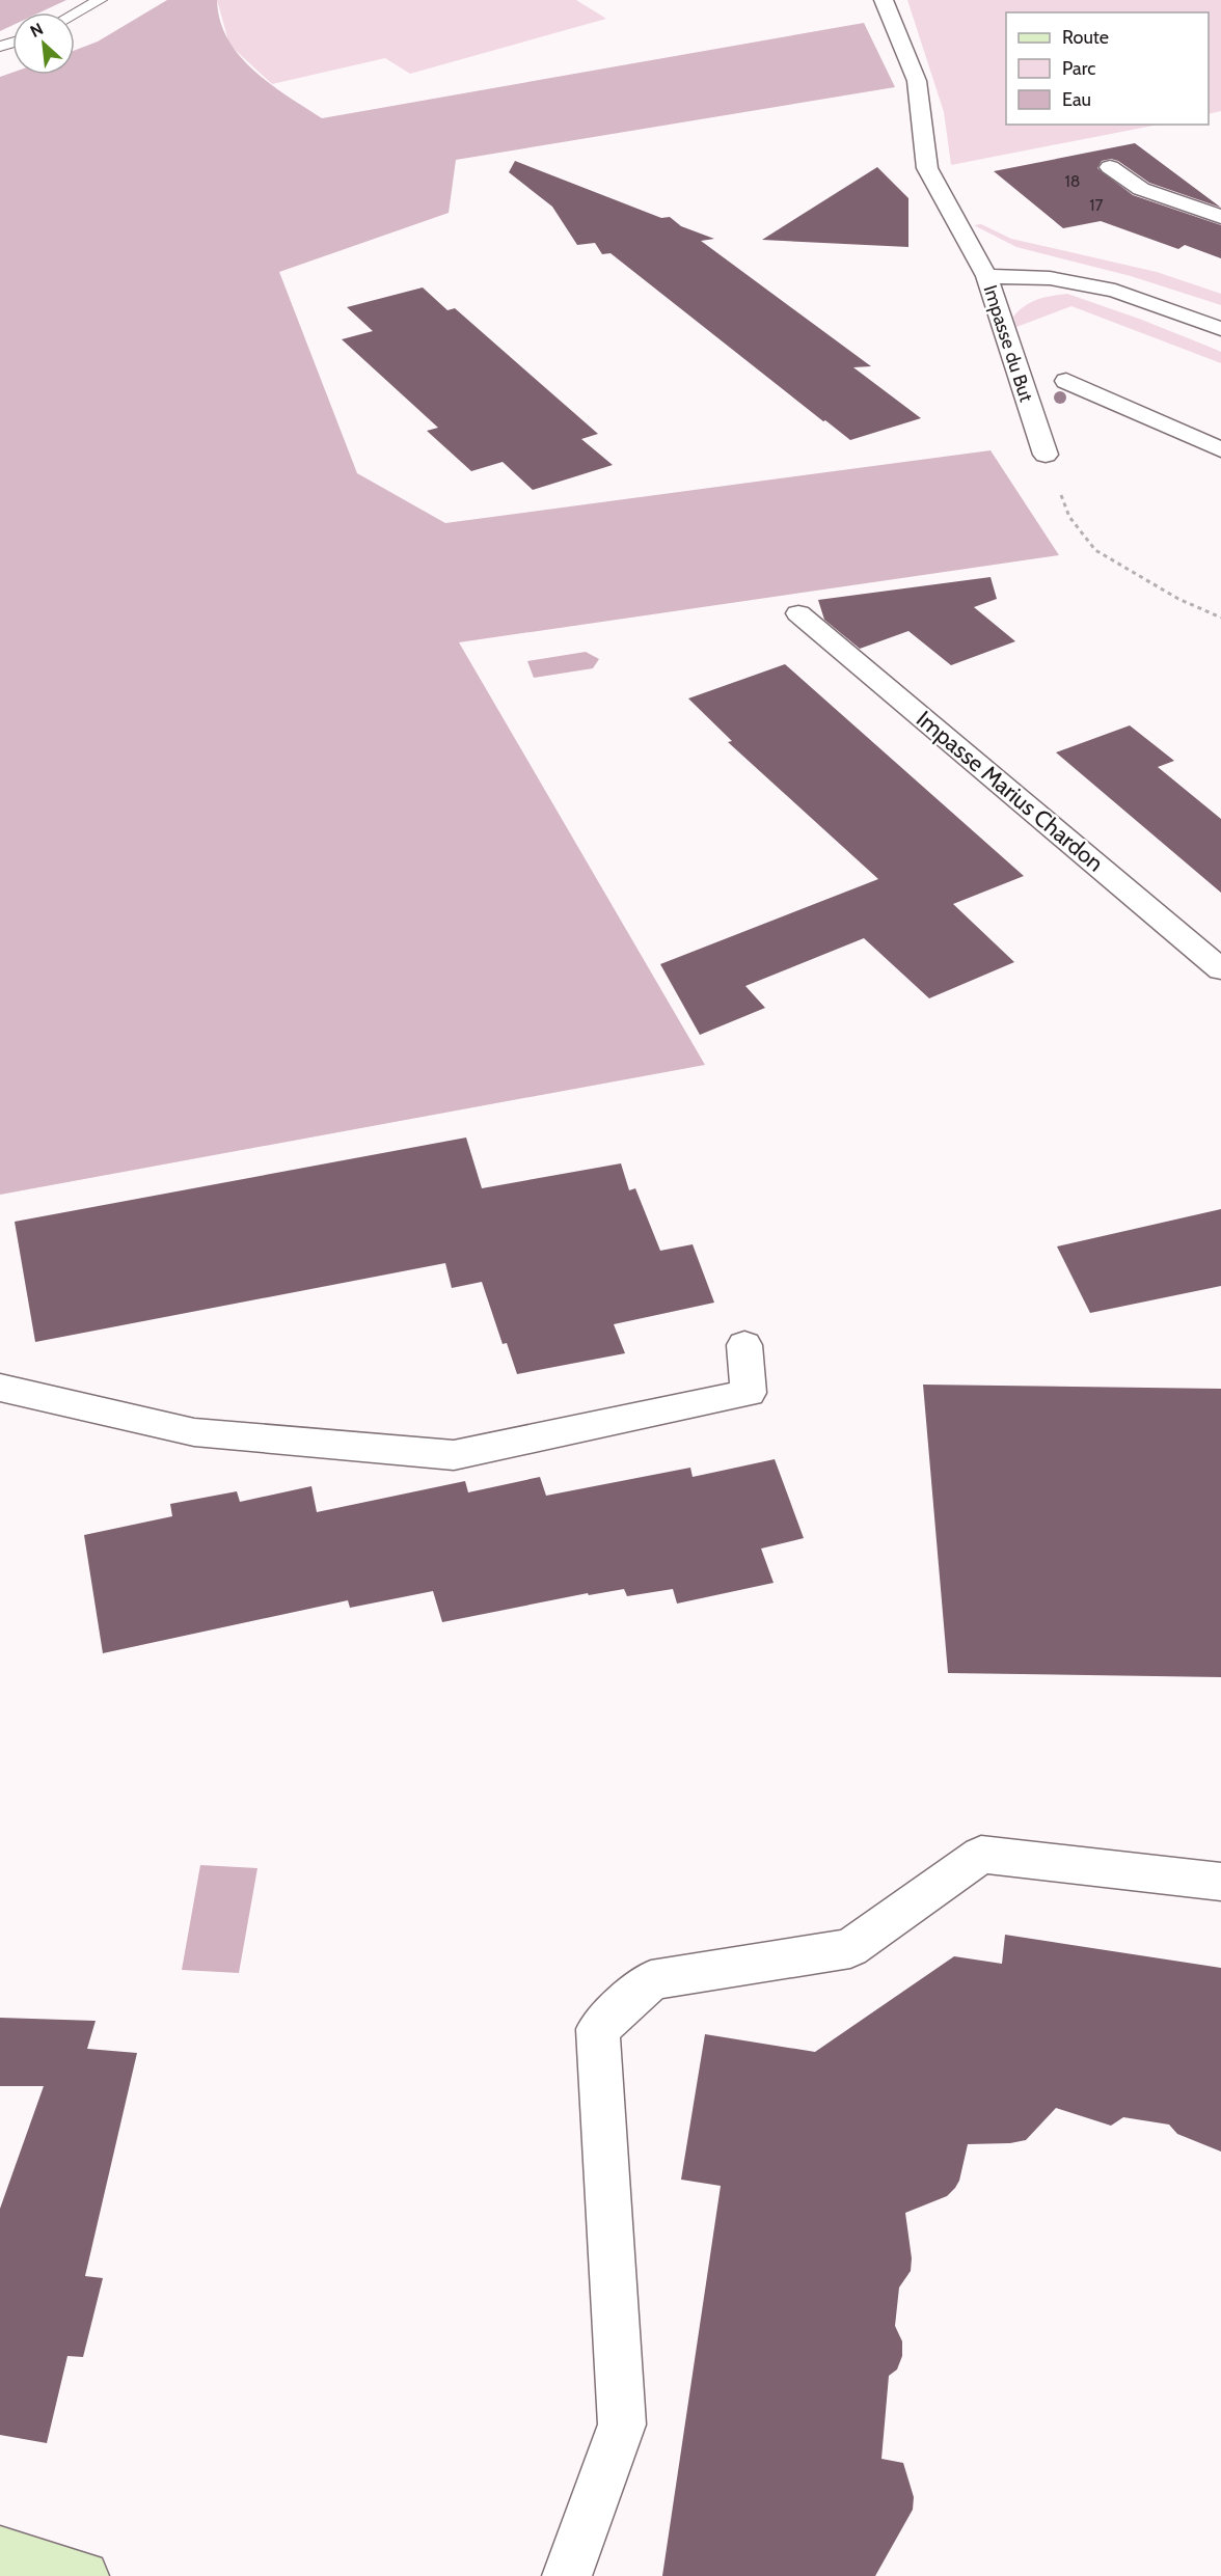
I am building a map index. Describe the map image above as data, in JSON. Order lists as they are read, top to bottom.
{
  "streets": {
    "street": ["Impasse du But", "Impasse Marius Chardon"]
  },
  "house_numbers": ["18", "17"],
  "legend": ["Route", "Parc", "Eau"],
  "north": "top left"
}
